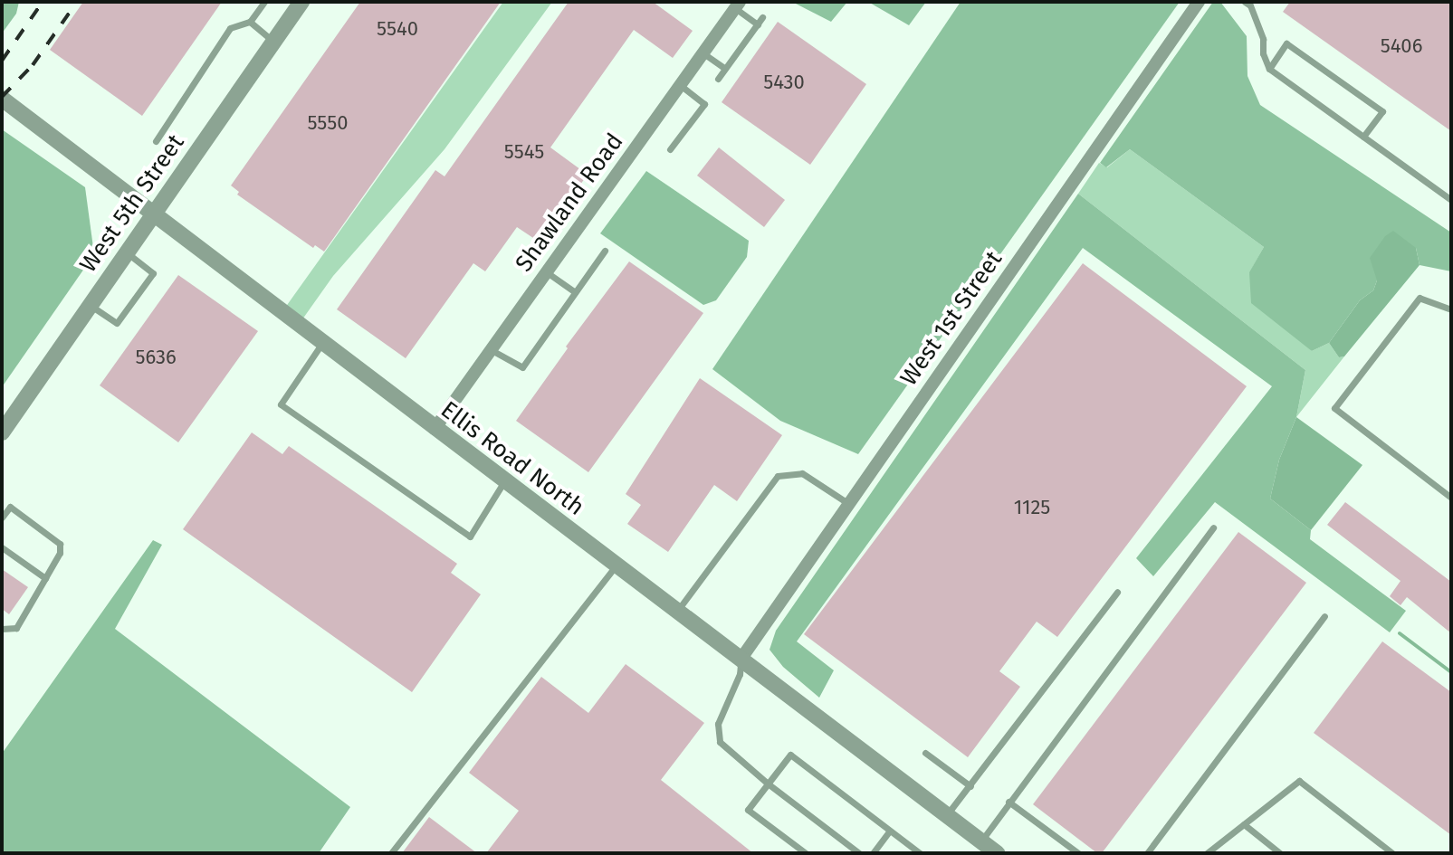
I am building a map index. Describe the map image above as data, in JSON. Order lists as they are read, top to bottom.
{
  "streets": {
    "street": [
      "Shawland Road",
      "West 5th Street",
      "West 1st Street",
      "Ellis Road North"
    ]
  },
  "crossings": [
    ["Shawland Road", "Ellis Road North"],
    ["West 5th Street", "Ellis Road North"],
    ["West 1st Street", "Ellis Road North"]
  ],
  "house_numbers": [
    "5540",
    "5406",
    "5430",
    "5550",
    "5545",
    "5636",
    "1125"
  ]
}
